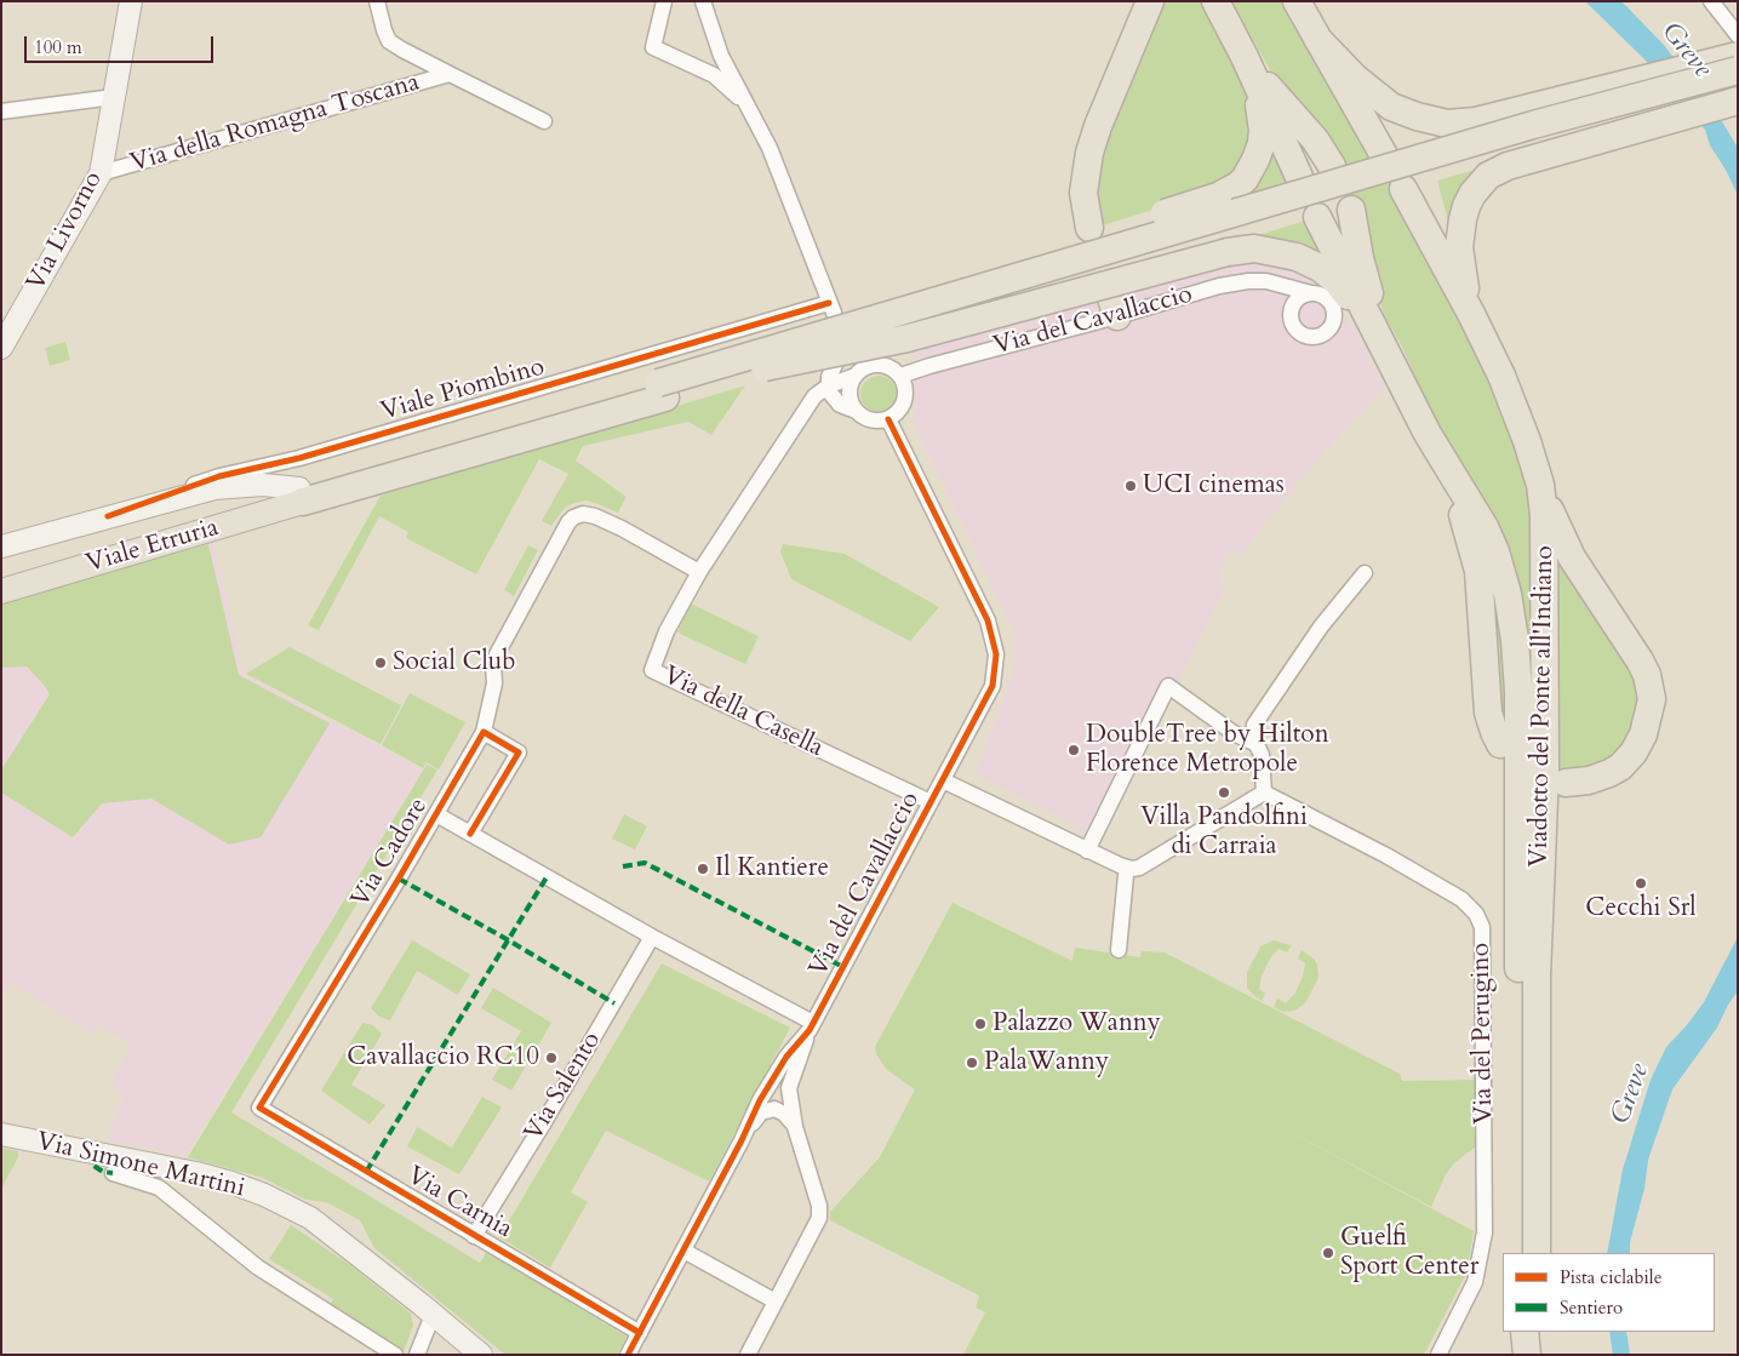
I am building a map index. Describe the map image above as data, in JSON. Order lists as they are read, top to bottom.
{
  "streets": {
    "highway": ["Viadotto del Ponte all'Indiano"],
    "main road": ["Viale Etruria"],
    "street": [
      "Via della Romagna Toscana",
      "Via Livorno",
      "Via del Cavallaccio",
      "Viale Piombino",
      "Via della Casella",
      "Via Cadore",
      "Via del Perugino",
      "Via Salento",
      "Via Simone Martini",
      "Via Carnia"
    ]
  },
  "crossings": [
    ["Via della Romagna Toscana", "Via Livorno"],
    ["Via del Cavallaccio", "Via della Casella"],
    ["Via del Cavallaccio", "Via Carnia"],
    ["Viale Piombino", "Viale Etruria"],
    ["Via Cadore", "Via Carnia"],
    ["Via Salento", "Via Carnia"]
  ],
  "water": ["Greve"],
  "places": [
    "UCI cinemas",
    "Social Club",
    "DoubleTree by Hilton Florence Metropole",
    "Villa Pandolfini di Carraia",
    "Il Kantiere",
    "Cecchi Srl",
    "Palazzo Wanny",
    "Cavallaccio RC10",
    "PalaWanny",
    "Guelfi Sport Center"
  ],
  "legend": ["Pista ciclabile", "Sentiero"],
  "scale_bar": "100 m"
}
